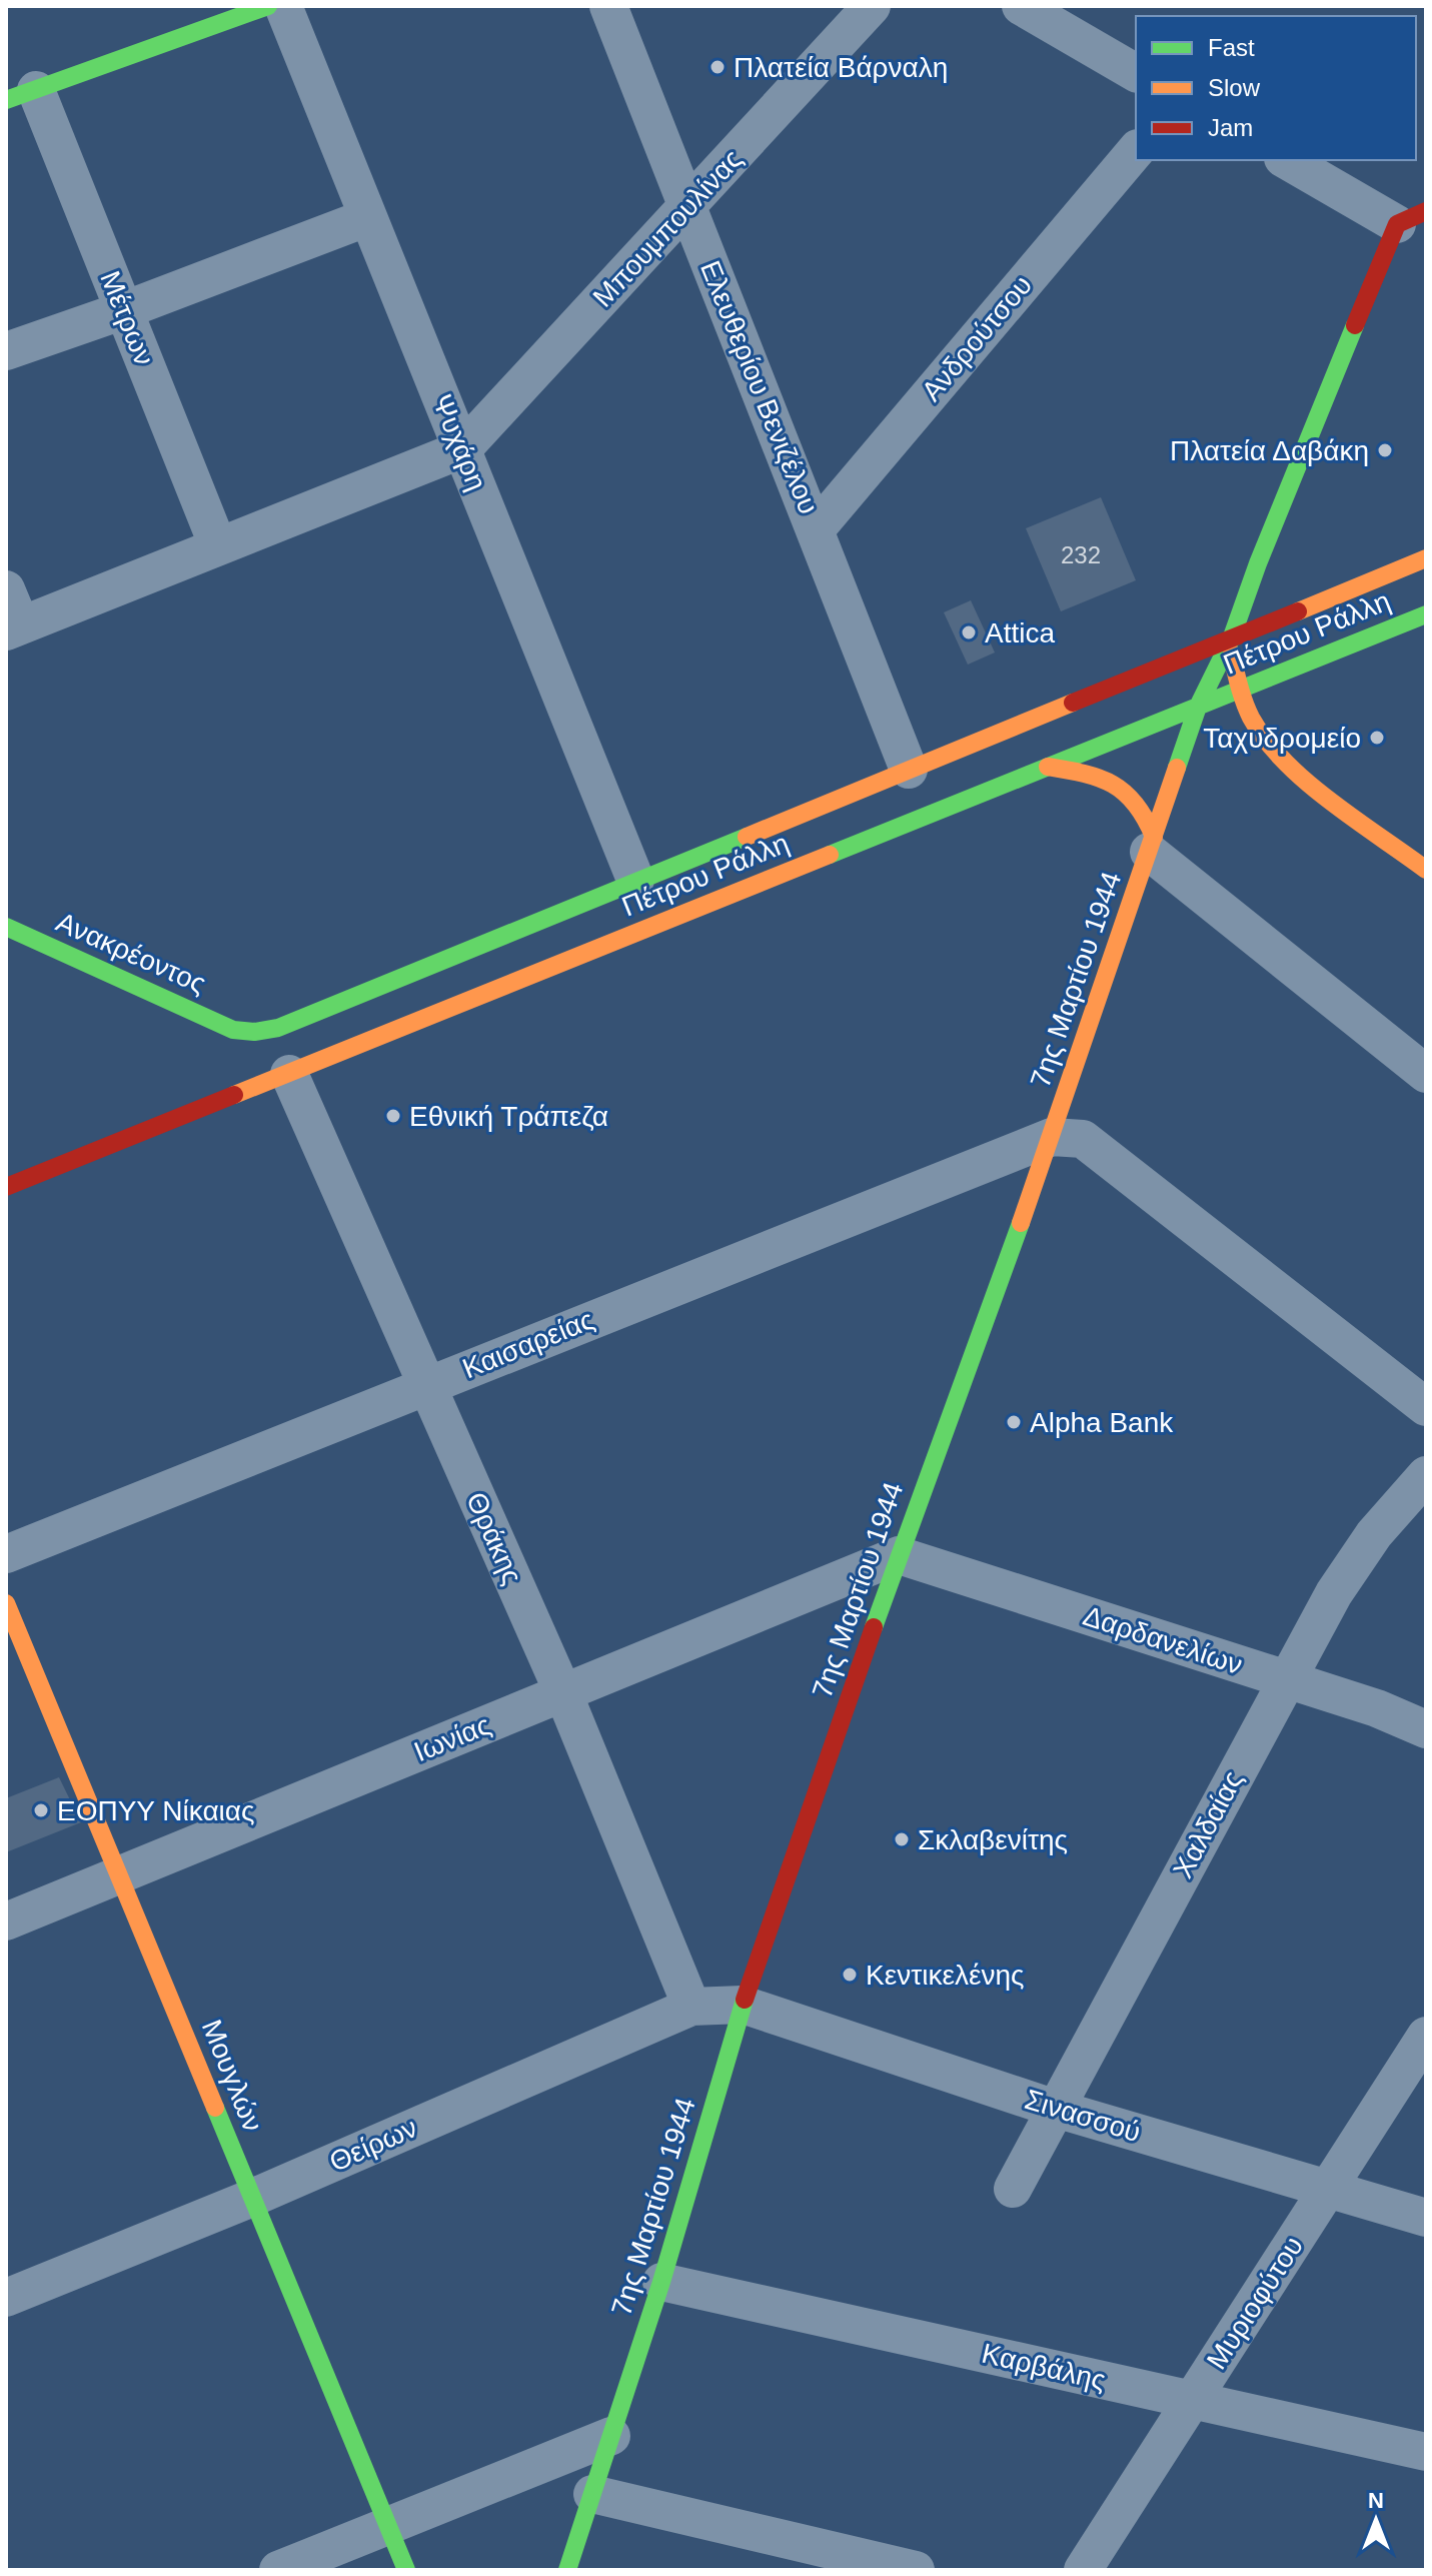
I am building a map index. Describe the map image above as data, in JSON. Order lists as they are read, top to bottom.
{
  "streets": {
    "main road": [
      "Πέτρου Ράλλη",
      "Ανακρέοντος",
      "7ης Μαρτίου 1944",
      "Μουγλών"
    ],
    "street": [
      "Μπουμπουλίνας",
      "Μέτρων",
      "Ανδρούτσου",
      "Ελευθερίου Βενιζέλου",
      "Ψυχάρη",
      "Καισαρείας",
      "Θράκης",
      "Δαρδανελίων",
      "Ιωνίας",
      "Χαλδαίας",
      "Σινασσού",
      "Θείρων",
      "Μυριοφύτου",
      "Καρβάλης"
    ]
  },
  "crossings": [
    ["Μπουμπουλίνας", "Ελευθερίου Βενιζέλου"],
    ["Μπουμπουλίνας", "Ψυχάρη"],
    ["Ανδρούτσου", "Ελευθερίου Βενιζέλου"],
    ["Ελευθερίου Βενιζέλου", "Πέτρου Ράλλη"],
    ["Ψυχάρη", "Πέτρου Ράλλη"],
    ["Πέτρου Ράλλη", "Ανακρέοντος"],
    ["Πέτρου Ράλλη", "7ης Μαρτίου 1944"],
    ["Πέτρου Ράλλη", "Θράκης"],
    ["7ης Μαρτίου 1944", "Καισαρείας"],
    ["7ης Μαρτίου 1944", "Δαρδανελίων"],
    ["7ης Μαρτίου 1944", "Ιωνίας"],
    ["7ης Μαρτίου 1944", "Σινασσού"],
    ["7ης Μαρτίου 1944", "Θείρων"],
    ["7ης Μαρτίου 1944", "Καρβάλης"],
    ["Καισαρείας", "Θράκης"],
    ["Θράκης", "Ιωνίας"],
    ["Θράκης", "Θείρων"],
    ["Δαρδανελίων", "Ιωνίας"],
    ["Δαρδανελίων", "Χαλδαίας"],
    ["Ιωνίας", "Μουγλών"],
    ["Χαλδαίας", "Σινασσού"],
    ["Μουγλών", "Θείρων"],
    ["Σινασσού", "Θείρων"],
    ["Σινασσού", "Μυριοφύτου"],
    ["Μυριοφύτου", "Καρβάλης"]
  ],
  "places": [
    "Πλατεία Βάρναλη",
    "Πλατεία Δαβάκη",
    "Attica",
    "Ταχυδρομείο",
    "Εθνική Τράπεζα",
    "Alpha Bank",
    "ΕΟΠΥΥ Νίκαιας",
    "Σκλαβενίτης",
    "Κεντικελένης"
  ],
  "house_numbers": ["232"],
  "legend": ["Fast", "Slow", "Jam"],
  "north": "top"
}
